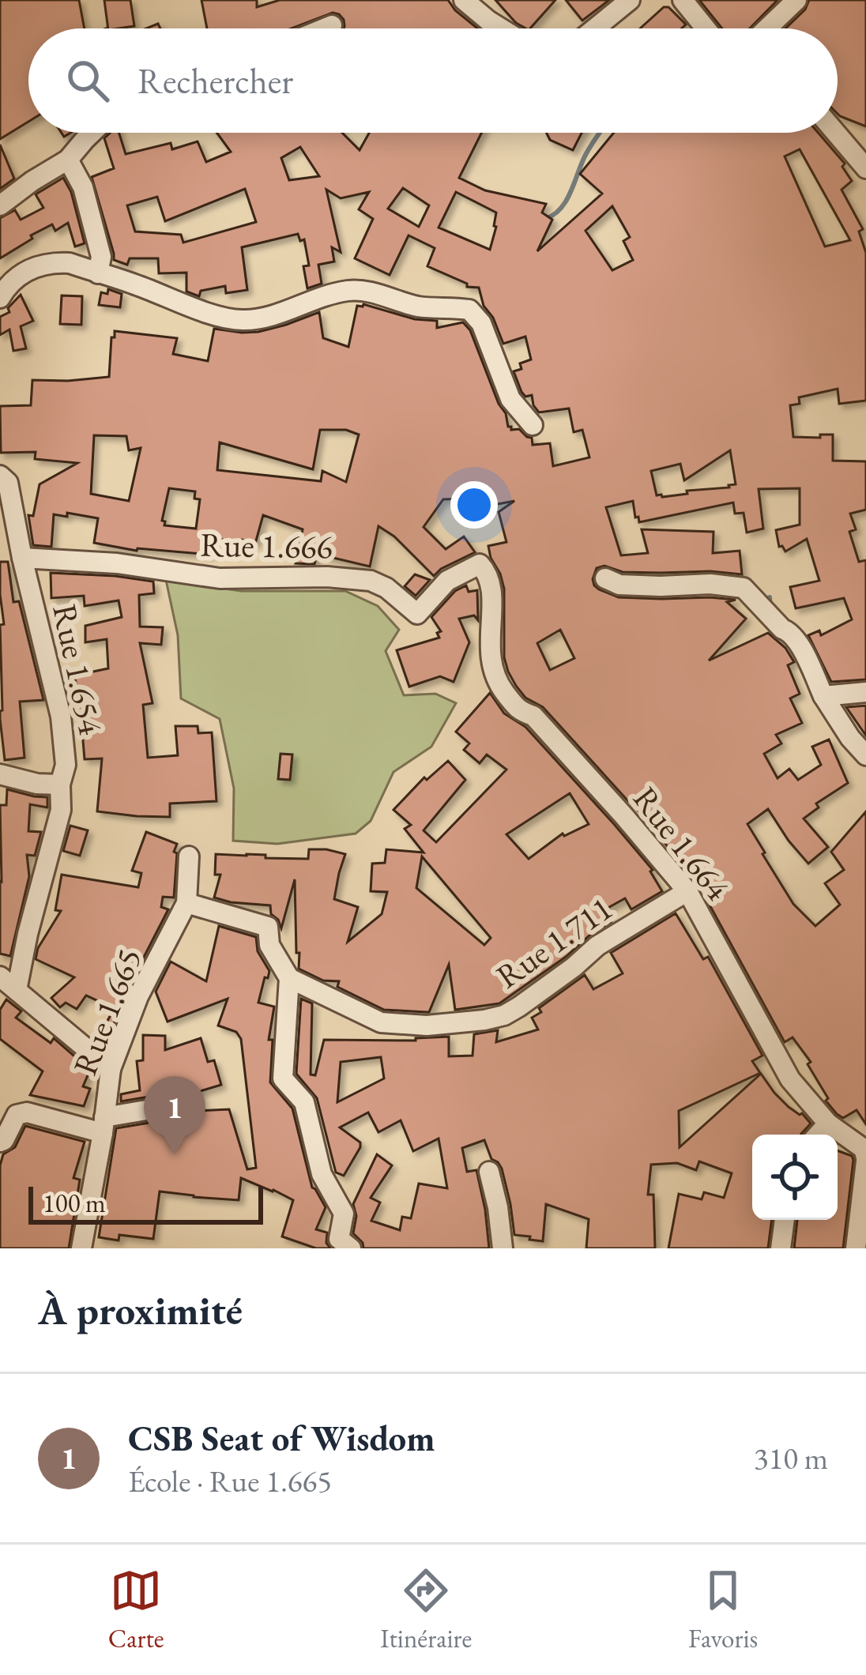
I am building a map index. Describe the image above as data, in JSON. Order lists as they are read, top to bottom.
{
  "streets": {
    "street": [
      "Rue 1.666",
      "Rue 1.654",
      "Rue 1.664",
      "Rue 1.711",
      "Rue 1.665"
    ]
  },
  "crossings": [
    ["Rue 1.666", "Rue 1.654"],
    ["Rue 1.666", "Rue 1.664"],
    ["Rue 1.664", "Rue 1.711"]
  ],
  "scale_bar": "100 m",
  "page": {
    "search": "Rechercher",
    "pins": "1",
    "scale": "100 m",
    "heading": "À proximité",
    "list": [
      {
        "mark": "1",
        "name": "CSB Seat of Wisdom",
        "note": "École · Rue 1.665",
        "value": "310 m"
      }
    ],
    "nav": ["Carte", "Itinéraire", "Favoris"]
  }
}
